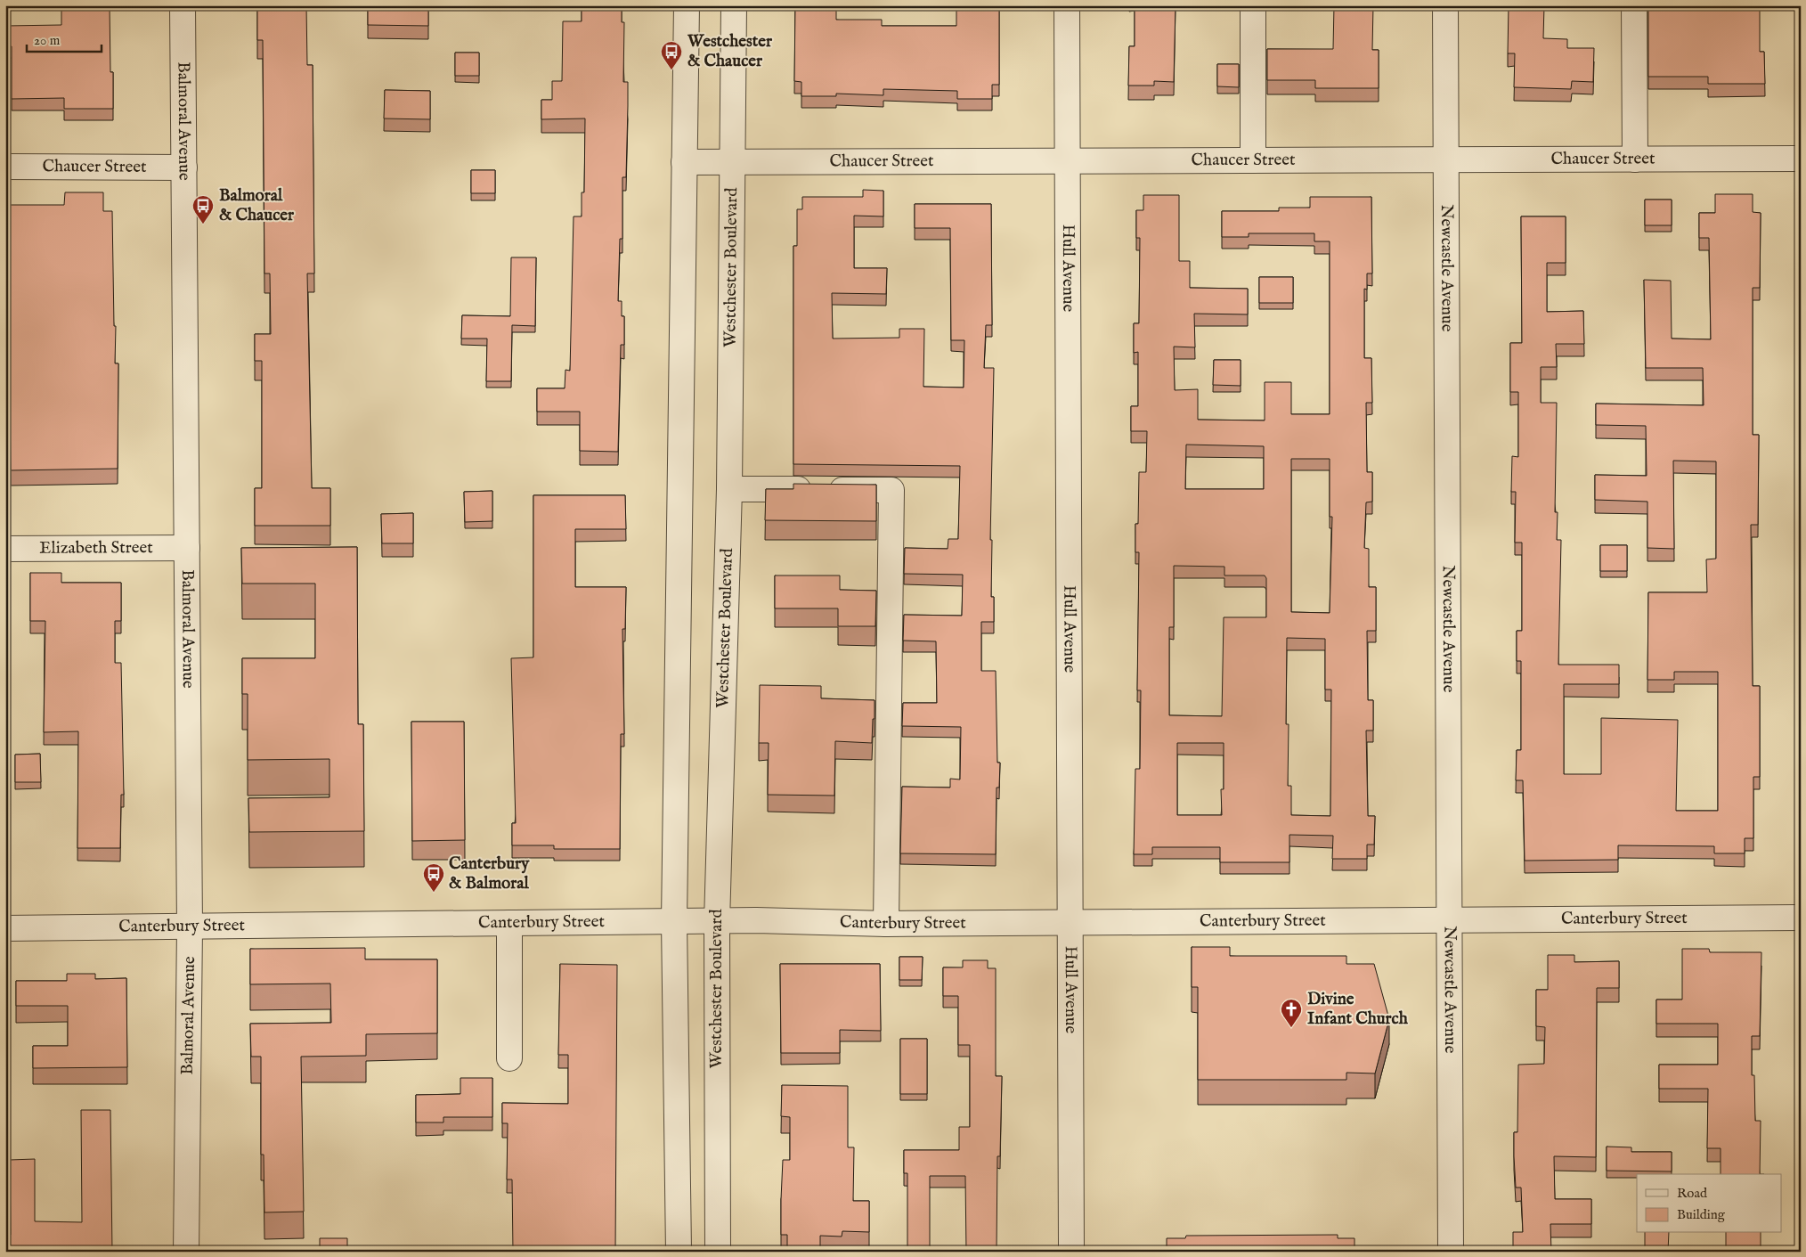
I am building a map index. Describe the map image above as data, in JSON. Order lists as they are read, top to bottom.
{
  "streets": {
    "street": [
      "Balmoral Avenue",
      "Chaucer Street",
      "Westchester Boulevard",
      "Hull Avenue",
      "Newcastle Avenue",
      "Elizabeth Street",
      "Canterbury Street"
    ]
  },
  "crossings": [
    ["Balmoral Avenue", "Chaucer Street"],
    ["Balmoral Avenue", "Elizabeth Street"],
    ["Balmoral Avenue", "Canterbury Street"],
    ["Chaucer Street", "Westchester Boulevard"],
    ["Chaucer Street", "Hull Avenue"],
    ["Chaucer Street", "Newcastle Avenue"],
    ["Westchester Boulevard", "Canterbury Street"],
    ["Hull Avenue", "Canterbury Street"],
    ["Newcastle Avenue", "Canterbury Street"]
  ],
  "places": {
    "bus stop": ["Westchester & Chaucer", "Balmoral & Chaucer", "Canterbury & Balmoral"],
    "church": ["Divine Infant Church"]
  },
  "legend": ["Road", "Building"],
  "scale_bar": "20 m"
}
